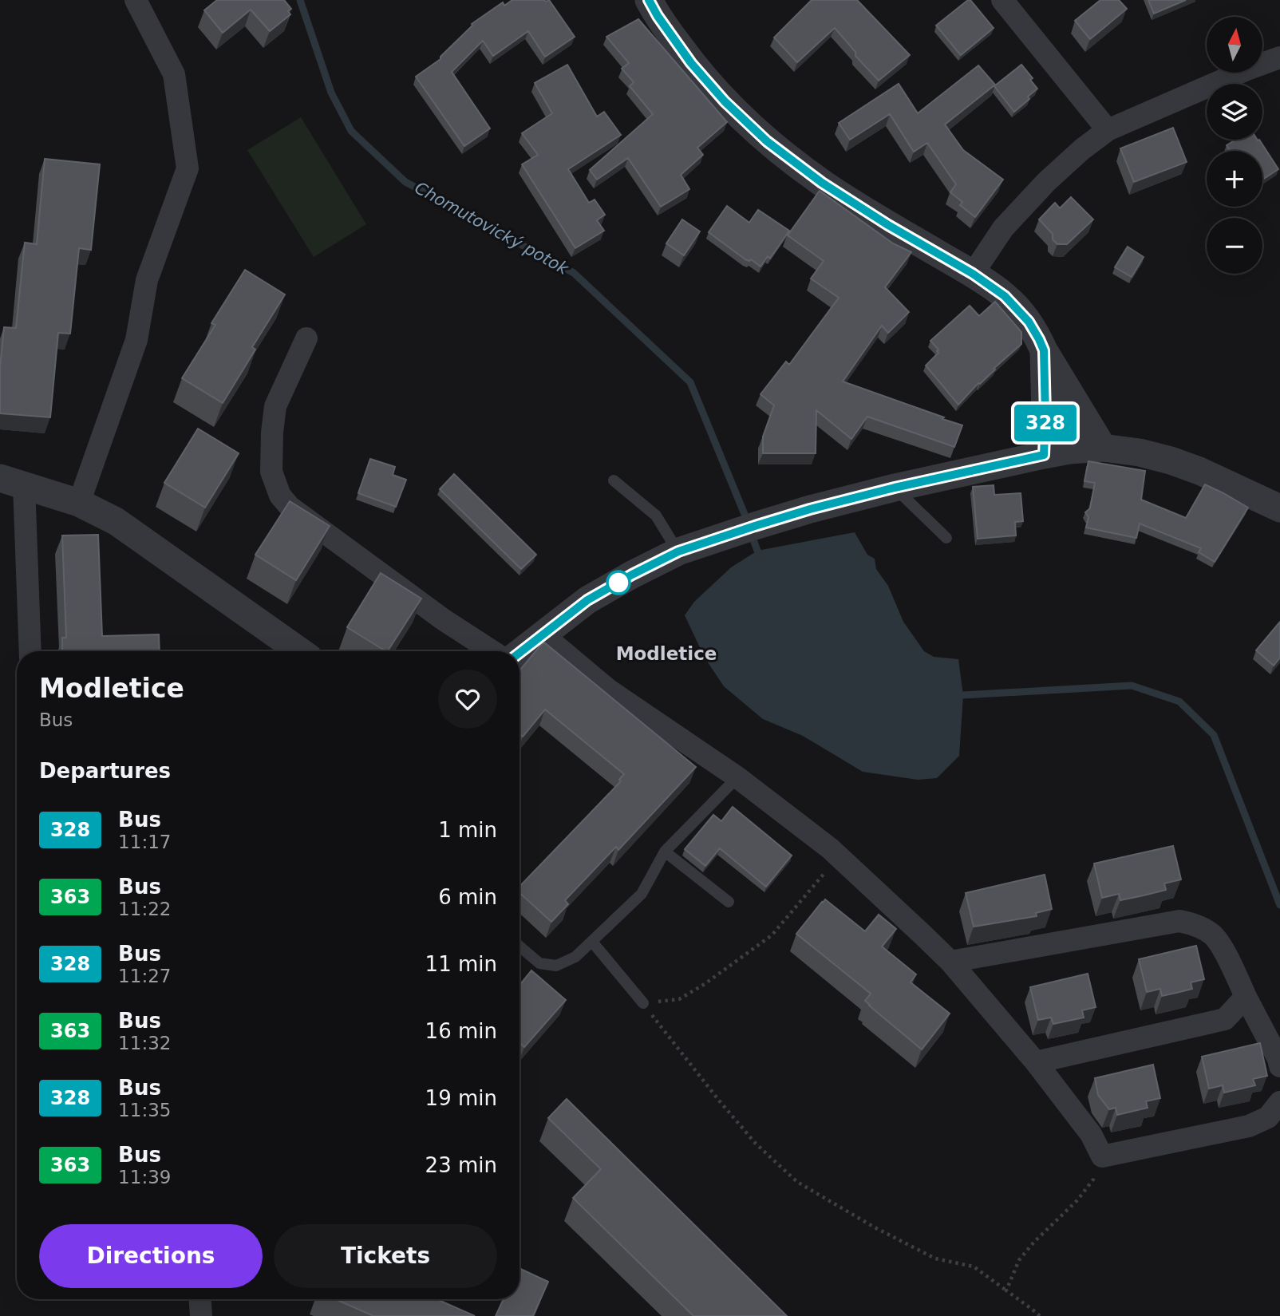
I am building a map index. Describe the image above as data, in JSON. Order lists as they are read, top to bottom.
{
  "districts": ["Modletice"],
  "water": ["Chomutovický potok"],
  "lines": ["bus line 328"],
  "north": "top",
  "page": {
    "on_map": "328",
    "map_buttons": ["+", "−"],
    "heading": [
      ["Modletice", "Bus"],
      "Departures"
    ],
    "list": [
      {
        "mark": "328",
        "name": "Bus",
        "note": "11:17",
        "value": "1 min"
      },
      {
        "mark": "363",
        "name": "Bus",
        "note": "11:22",
        "value": "6 min"
      },
      {
        "mark": "328",
        "name": "Bus",
        "note": "11:27",
        "value": "11 min"
      },
      {
        "mark": "363",
        "name": "Bus",
        "note": "11:32",
        "value": "16 min"
      },
      {
        "mark": "328",
        "name": "Bus",
        "note": "11:35",
        "value": "19 min"
      },
      {
        "mark": "363",
        "name": "Bus",
        "note": "11:39",
        "value": "23 min"
      }
    ],
    "buttons": ["Directions", "Tickets"]
  }
}
